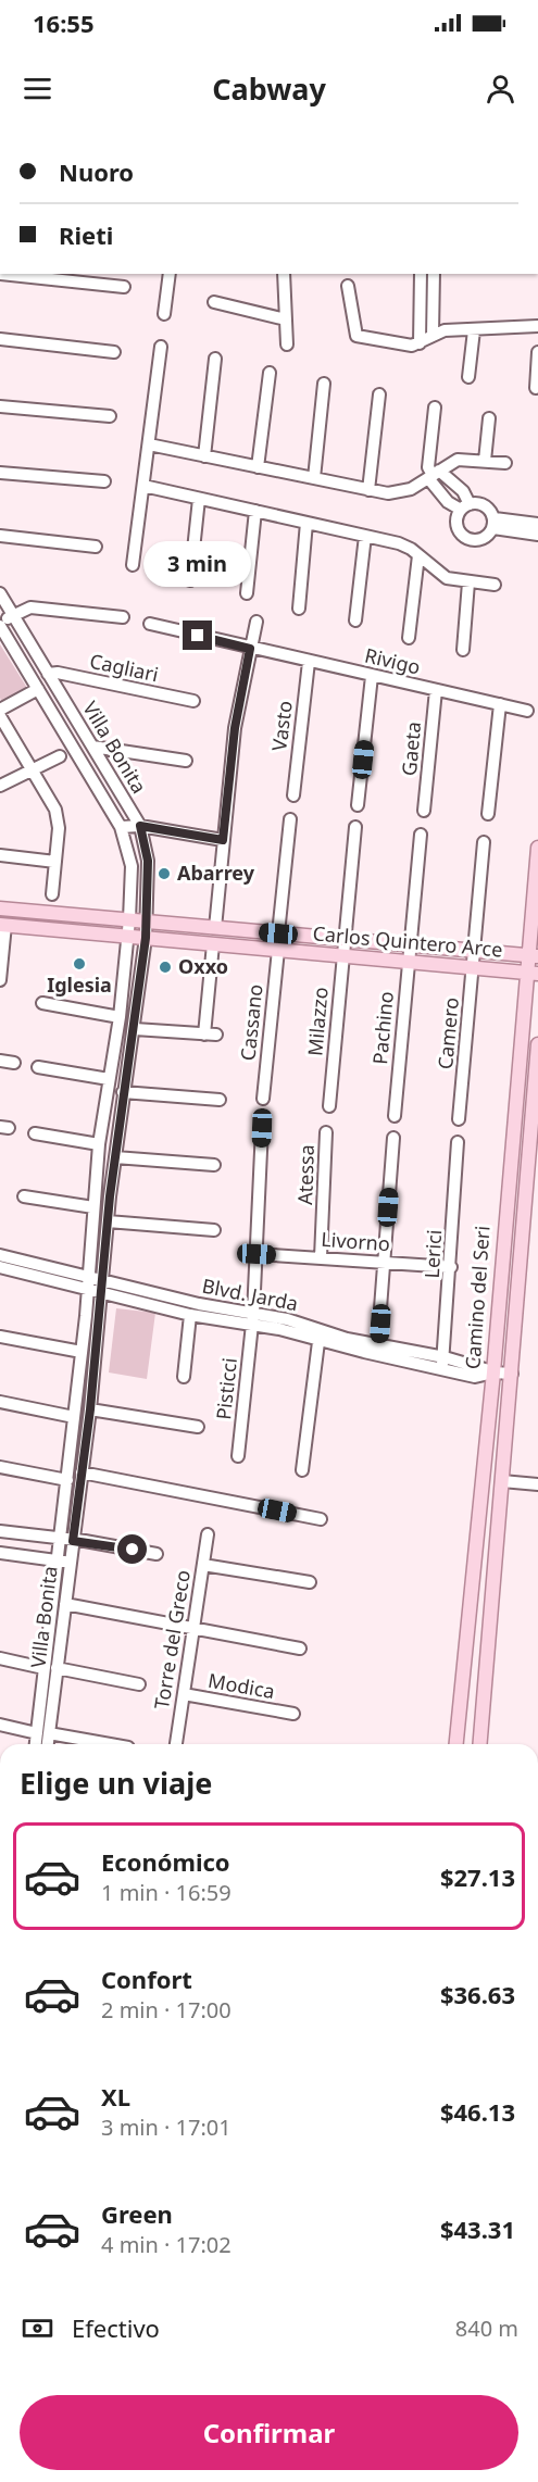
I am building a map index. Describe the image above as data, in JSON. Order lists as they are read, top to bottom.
{
  "streets": {
    "main road": ["Carlos Quintero Arce", "Camino del Seri"],
    "street": [
      "Rivigo",
      "Cagliari",
      "Vasto",
      "Villa Bonita",
      "Gaeta",
      "Milazzo",
      "Cassano",
      "Pachino",
      "Camero",
      "Atessa",
      "Livorno",
      "Lerici",
      "Blvd. Jarda",
      "Pisticci",
      "Torre del Greco",
      "Modica"
    ]
  },
  "crossings": [
    ["Rivigo", "Vasto"],
    ["Rivigo", "Gaeta"],
    ["Cagliari", "Villa Bonita"],
    ["Villa Bonita", "Carlos Quintero Arce"],
    ["Villa Bonita", "Blvd. Jarda"],
    ["Carlos Quintero Arce", "Milazzo"],
    ["Carlos Quintero Arce", "Cassano"],
    ["Carlos Quintero Arce", "Pachino"],
    ["Carlos Quintero Arce", "Camero"],
    ["Carlos Quintero Arce", "Camino del Seri"],
    ["Atessa", "Livorno"],
    ["Livorno", "Lerici"],
    ["Livorno", "Pisticci"],
    ["Lerici", "Blvd. Jarda"],
    ["Blvd. Jarda", "Camino del Seri"],
    ["Blvd. Jarda", "Pisticci"],
    ["Torre del Greco", "Modica"]
  ],
  "places": ["Abarrey", "Iglesia", "Oxxo"],
  "page": {
    "status": "16:55",
    "header": "Cabway",
    "banner": ["Nuoro", "Rieti"],
    "bubble": "3 min",
    "heading": "Elige un viaje",
    "list": [
      {
        "name": "Económico",
        "note": "1 min · 16:59",
        "value": "$27.13"
      },
      {
        "name": "Confort",
        "note": "2 min · 17:00",
        "value": "$36.63"
      },
      {
        "name": "XL",
        "note": "3 min · 17:01",
        "value": "$46.13"
      },
      {
        "name": "Green",
        "note": "4 min · 17:02",
        "value": "$43.31"
      }
    ],
    "pay": ["Efectivo", "840 m"],
    "buttons": "Confirmar"
  }
}
